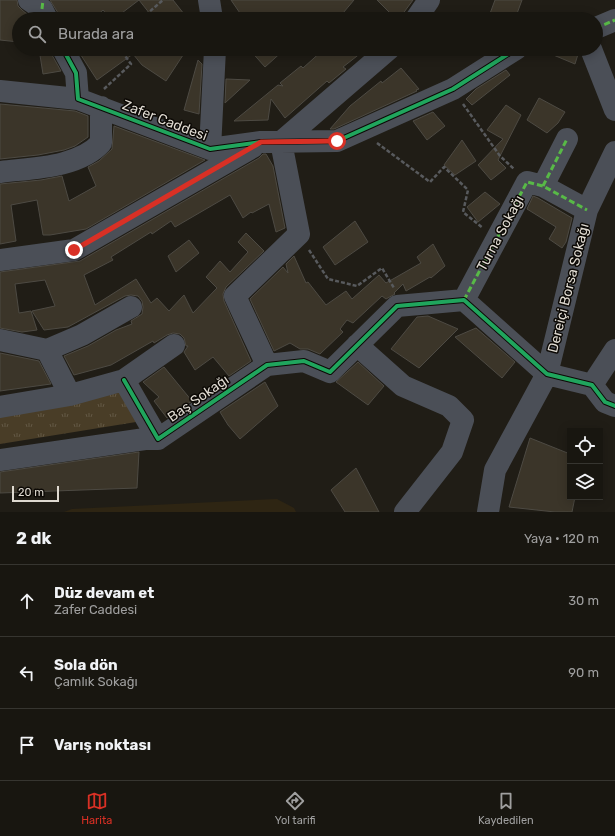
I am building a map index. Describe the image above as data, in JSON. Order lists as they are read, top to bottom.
{
  "streets": {
    "street": [
      "Zafer Caddesi",
      "Turna Sokağı",
      "Dereiçi Borsa Sokağı",
      "Baş Sokağı"
    ]
  },
  "scale_bar": "20 m",
  "page": {
    "search": "Burada ara",
    "scale": "20 m",
    "heading": ["2 dk", "Yaya · 120 m"],
    "list": [
      ["Düz devam et", "Zafer Caddesi", "30 m"],
      ["Sola dön", "Çamlık Sokağı", "90 m"],
      "Varış noktası"
    ],
    "nav": ["Harita", "Yol tarifi", "Kaydedilen"]
  }
}
